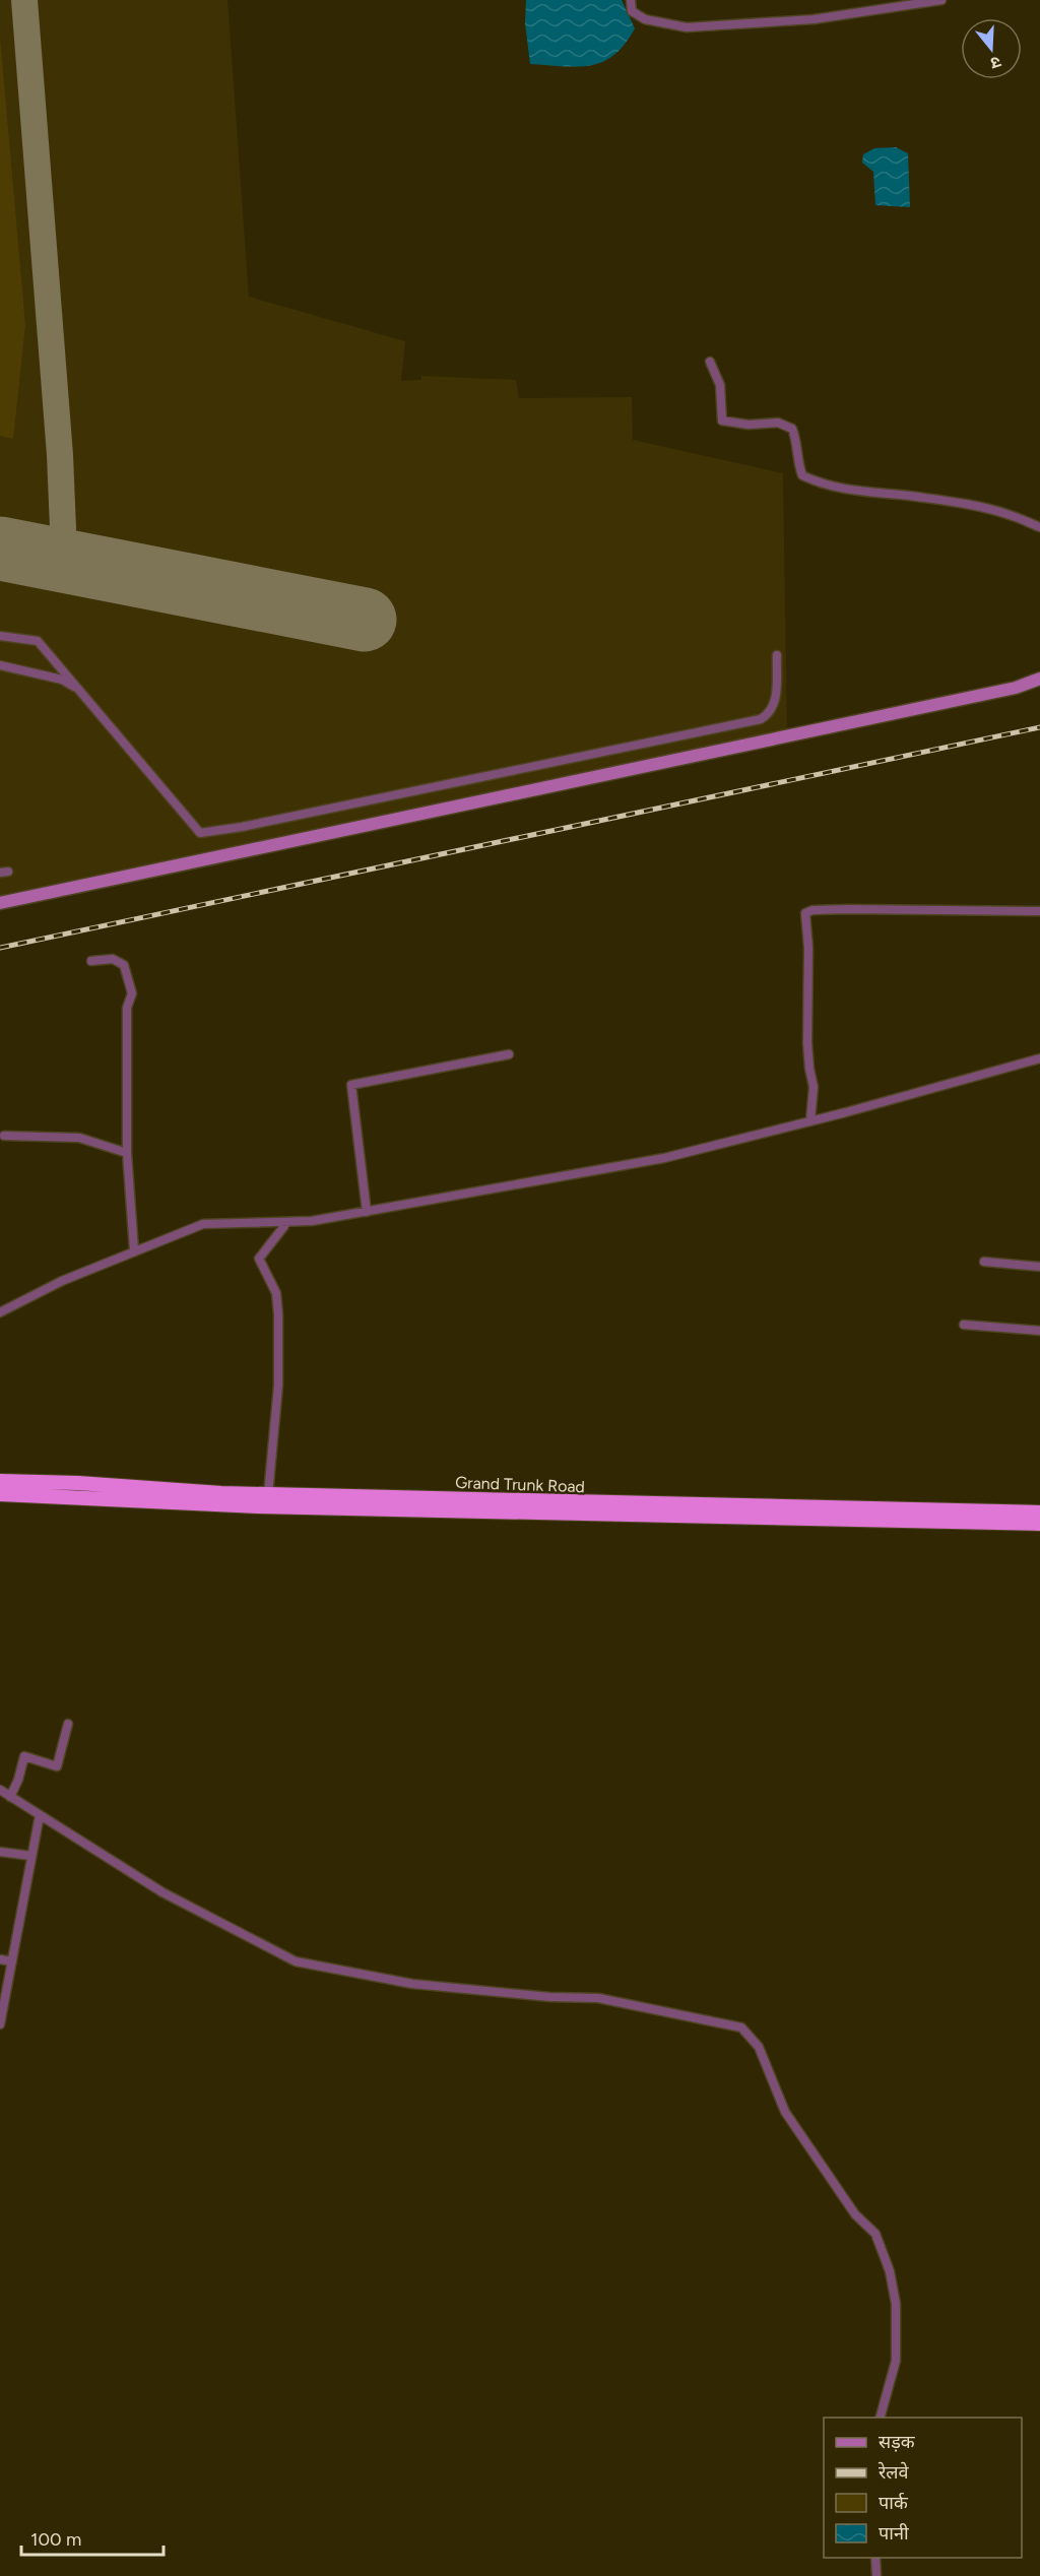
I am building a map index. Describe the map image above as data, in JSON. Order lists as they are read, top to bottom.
{
  "streets": {
    "highway": ["Grand Trunk Road"]
  },
  "legend": [
    "सड़क",
    "रेलवे",
    "पार्क",
    "पानी"
  ],
  "scale_bar": "100 m",
  "north": "bottom"
}
